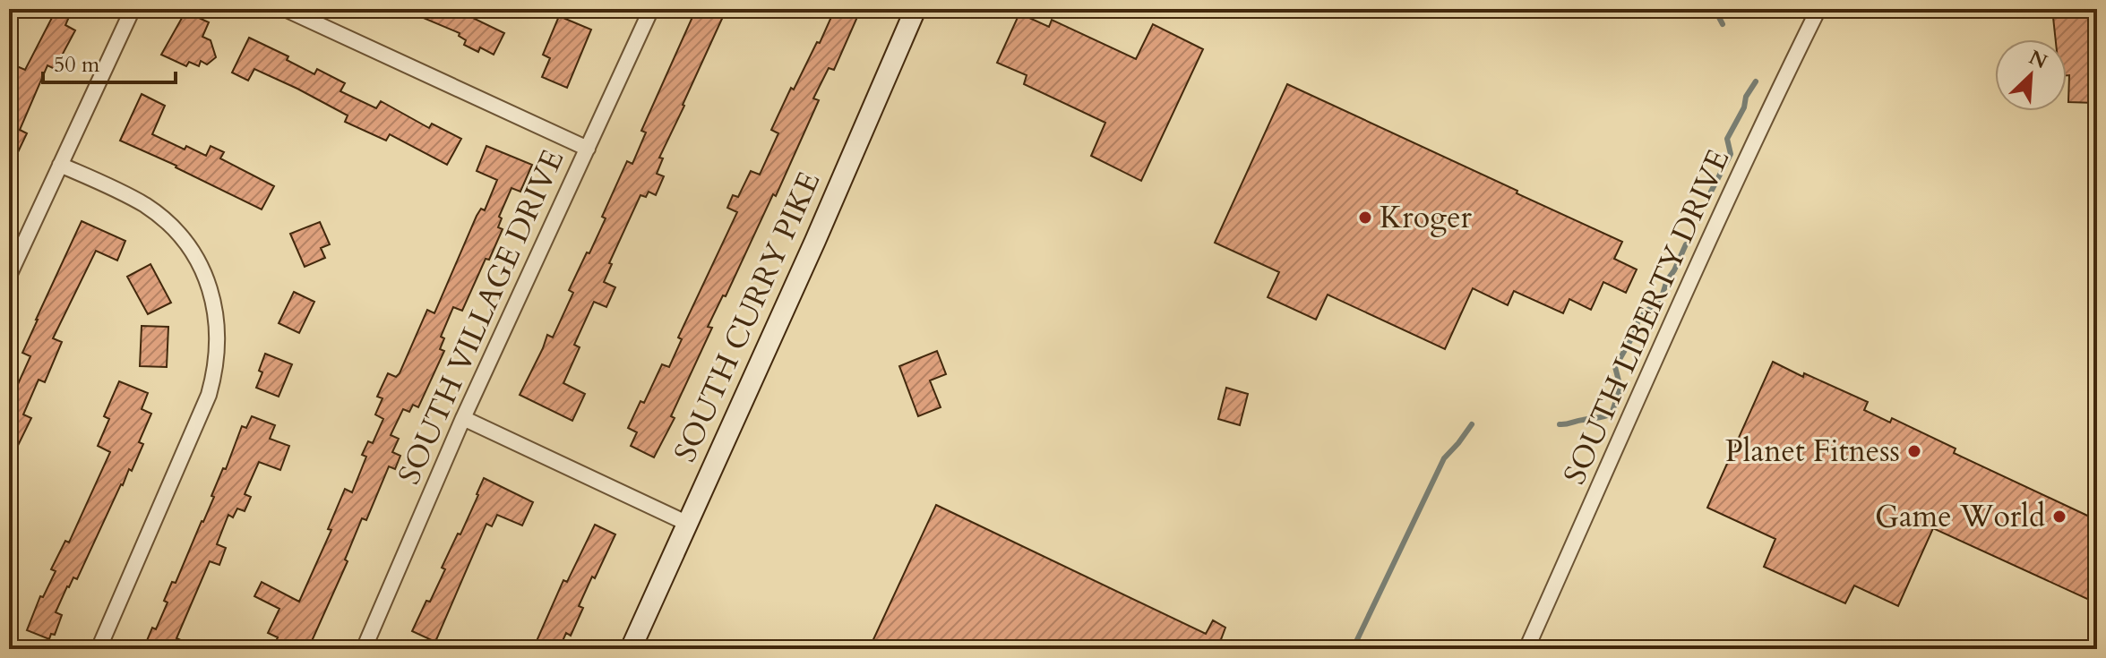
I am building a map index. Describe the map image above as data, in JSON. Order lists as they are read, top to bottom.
{
  "streets": {
    "main road": ["SOUTH CURRY PIKE"],
    "street": ["SOUTH VILLAGE DRIVE", "SOUTH LIBERTY DRIVE"]
  },
  "places": ["Kroger", "Planet Fitness", "Game World"],
  "scale_bar": "50 m",
  "north": "top right"
}
